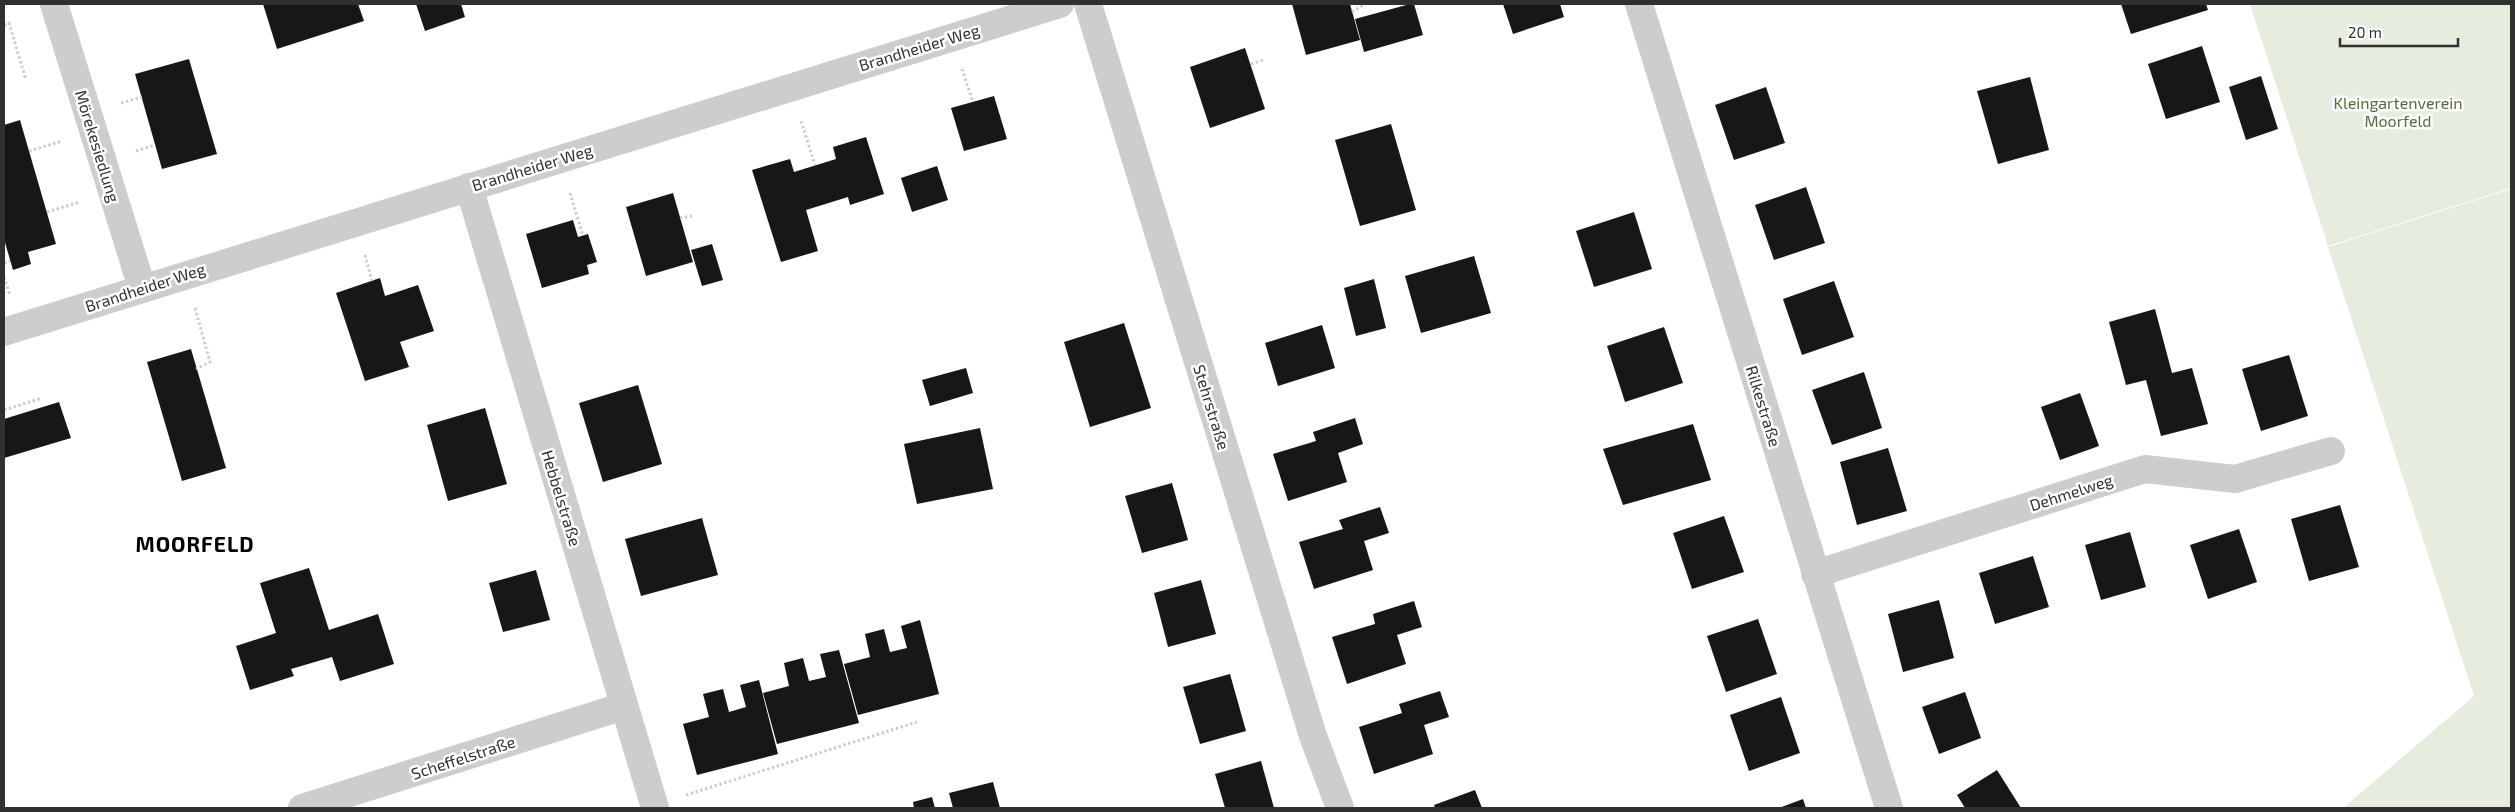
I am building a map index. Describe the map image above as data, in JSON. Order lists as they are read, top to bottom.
{
  "streets": {
    "street": [
      "Brandheider Weg",
      "Mörekesiedlung",
      "Rilkestraße",
      "Stehrstraße",
      "Dehmelweg",
      "Hebbelstraße",
      "Scheffelstraße"
    ]
  },
  "crossings": [
    ["Brandheider Weg", "Mörekesiedlung"],
    ["Brandheider Weg", "Hebbelstraße"],
    ["Rilkestraße", "Dehmelweg"],
    ["Hebbelstraße", "Scheffelstraße"]
  ],
  "districts": ["MOORFELD"],
  "parks": ["Kleingartenverein Moorfeld"],
  "scale_bar": "20 m"
}
